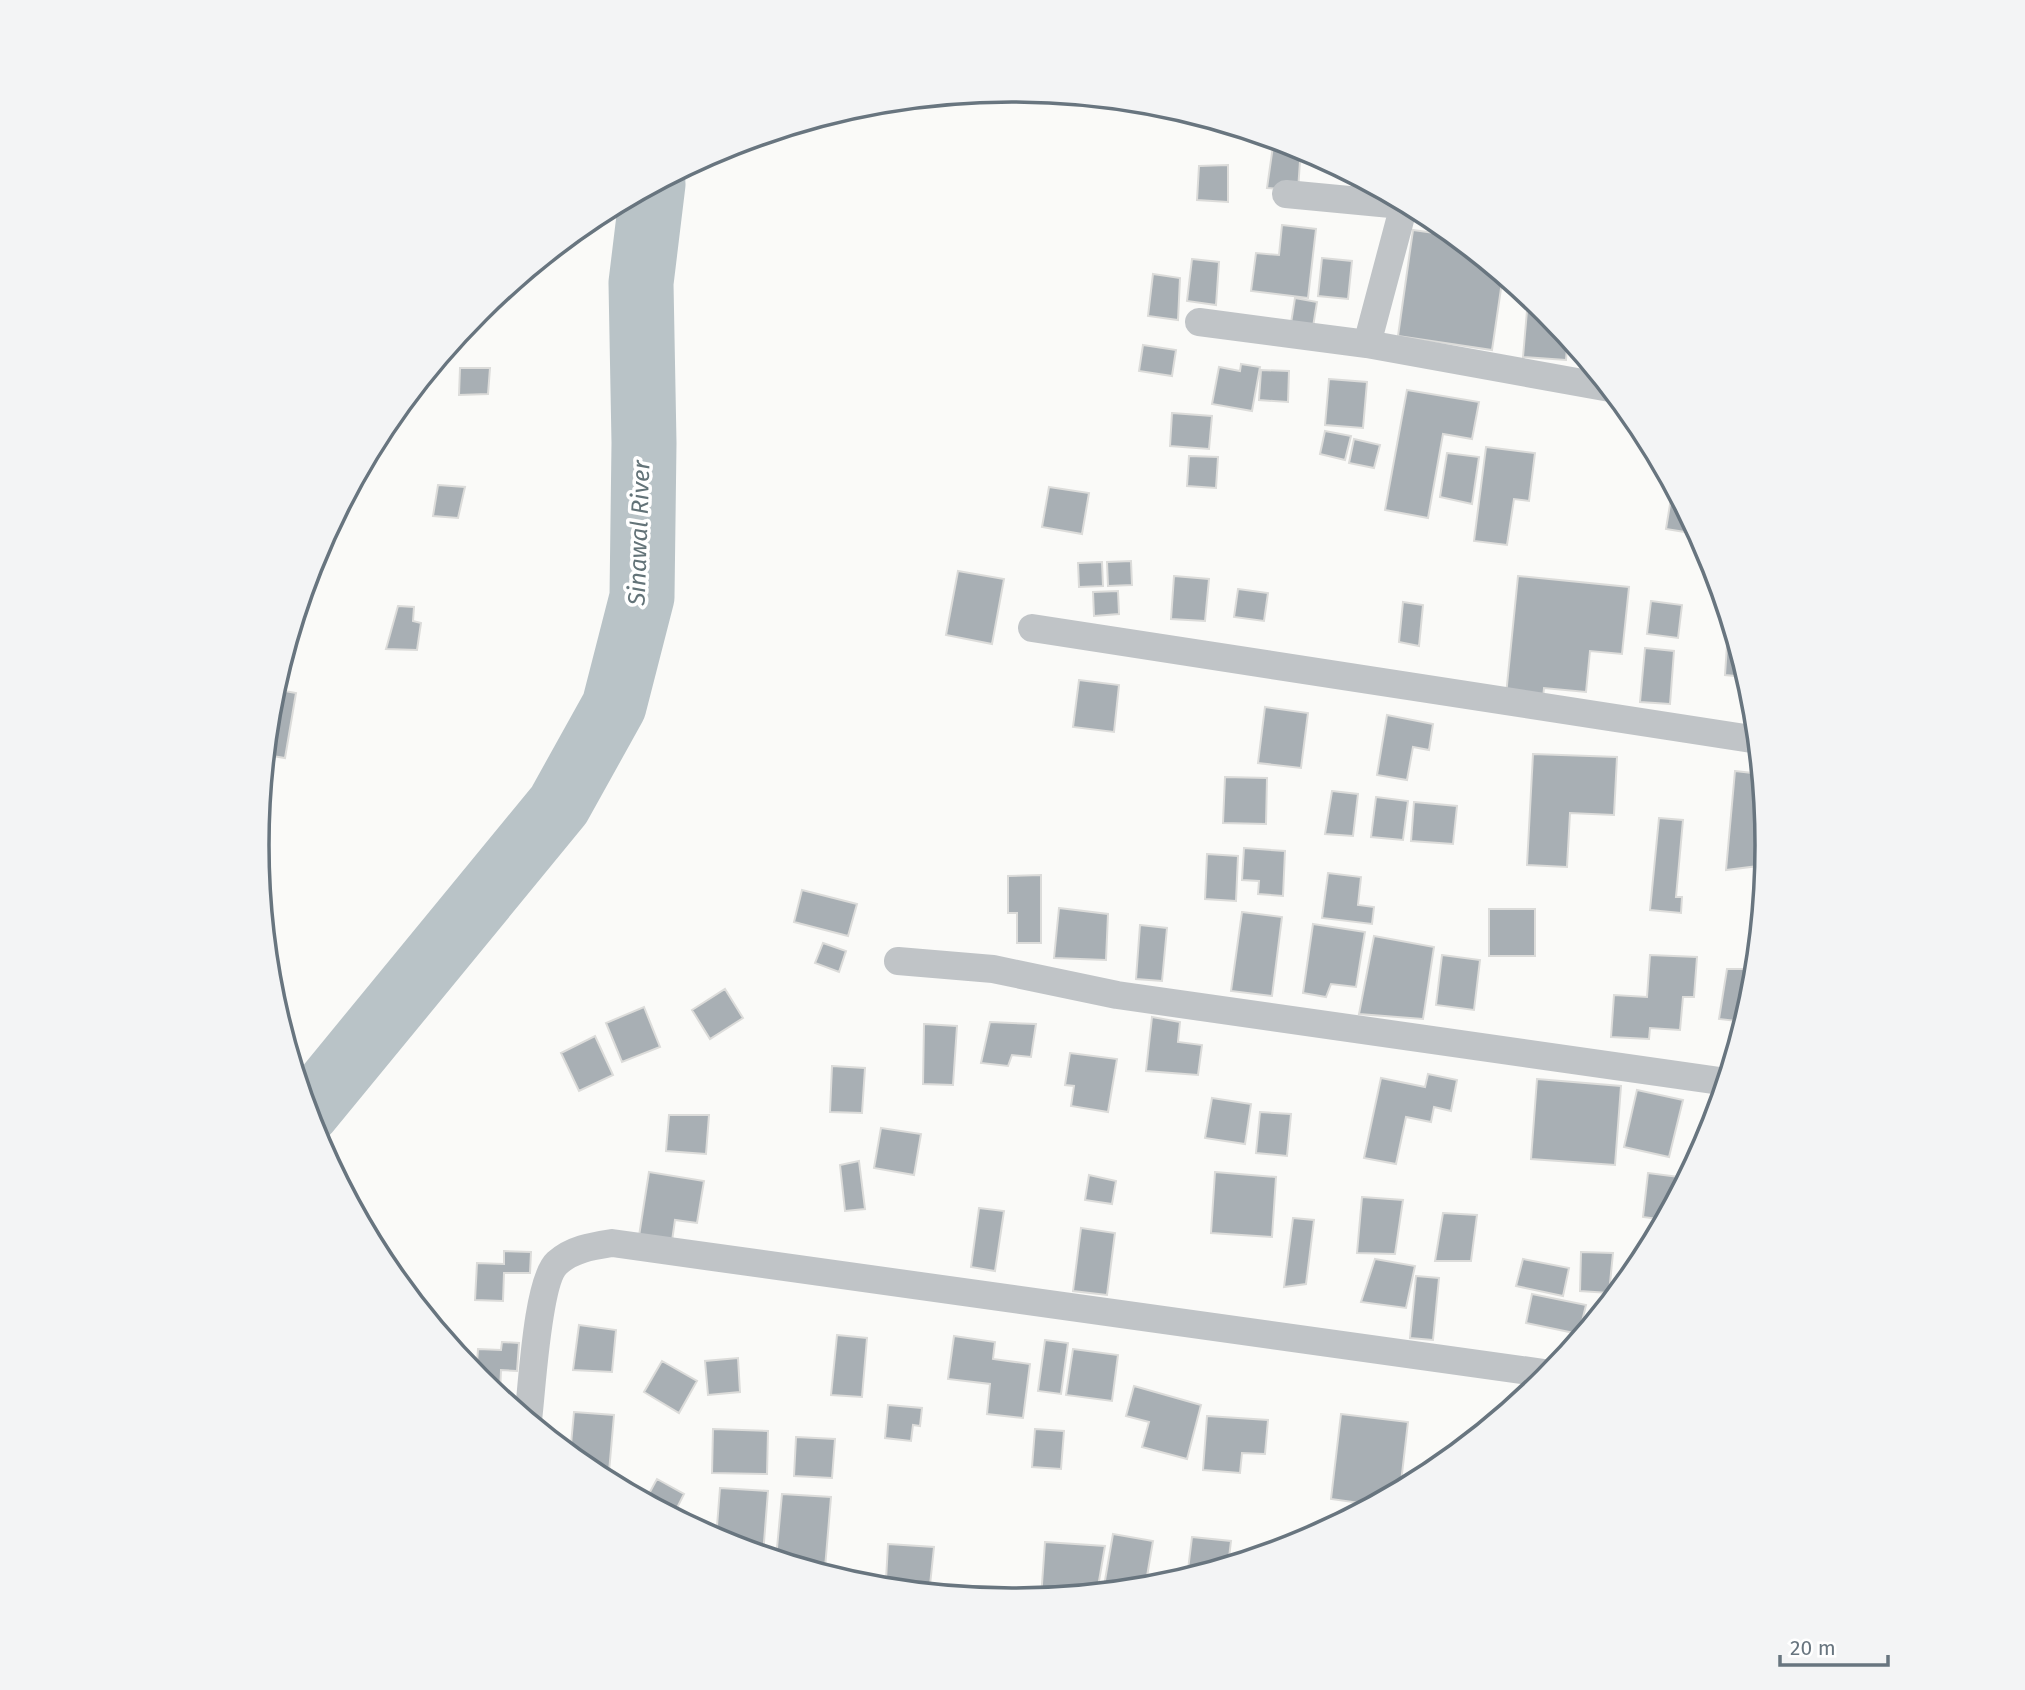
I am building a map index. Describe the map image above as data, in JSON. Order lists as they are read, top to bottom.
{
  "water": ["Sinawal River"],
  "scale_bar": "20 m"
}
